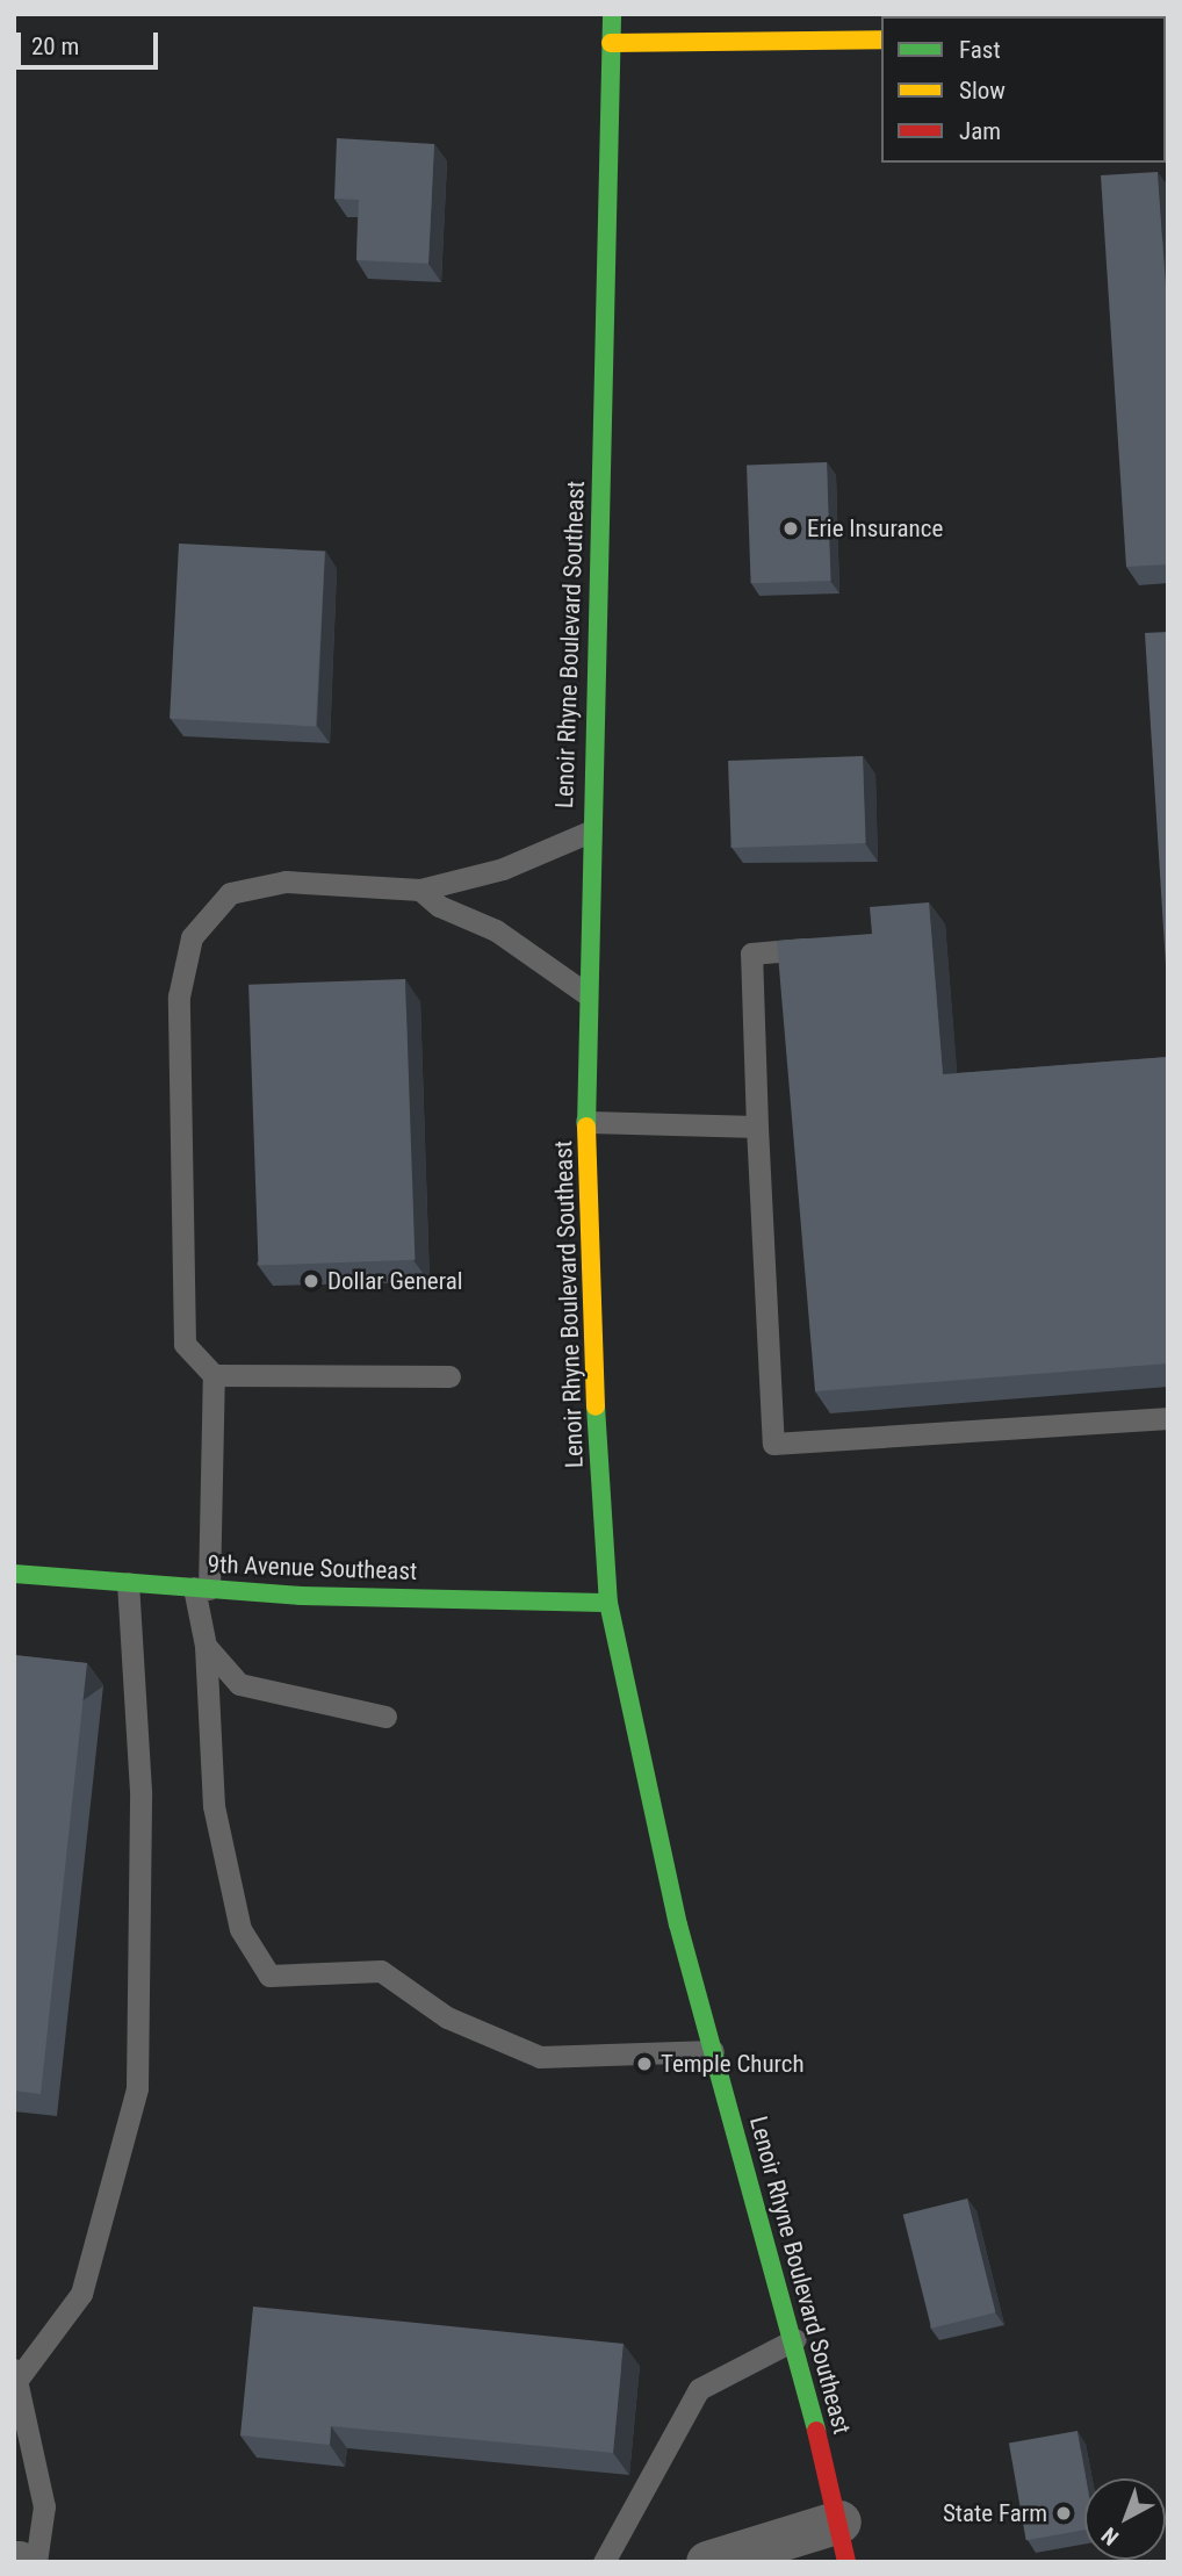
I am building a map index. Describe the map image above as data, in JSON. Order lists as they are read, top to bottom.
{
  "streets": {
    "main road": ["Lenoir Rhyne Boulevard Southeast", "9th Avenue Southeast"]
  },
  "crossings": [
    ["Lenoir Rhyne Boulevard Southeast", "9th Avenue Southeast"]
  ],
  "places": [
    "Erie Insurance",
    "Dollar General",
    "Temple Church",
    "State Farm"
  ],
  "legend": ["Fast", "Slow", "Jam"],
  "scale_bar": "20 m",
  "north": "bottom left"
}
